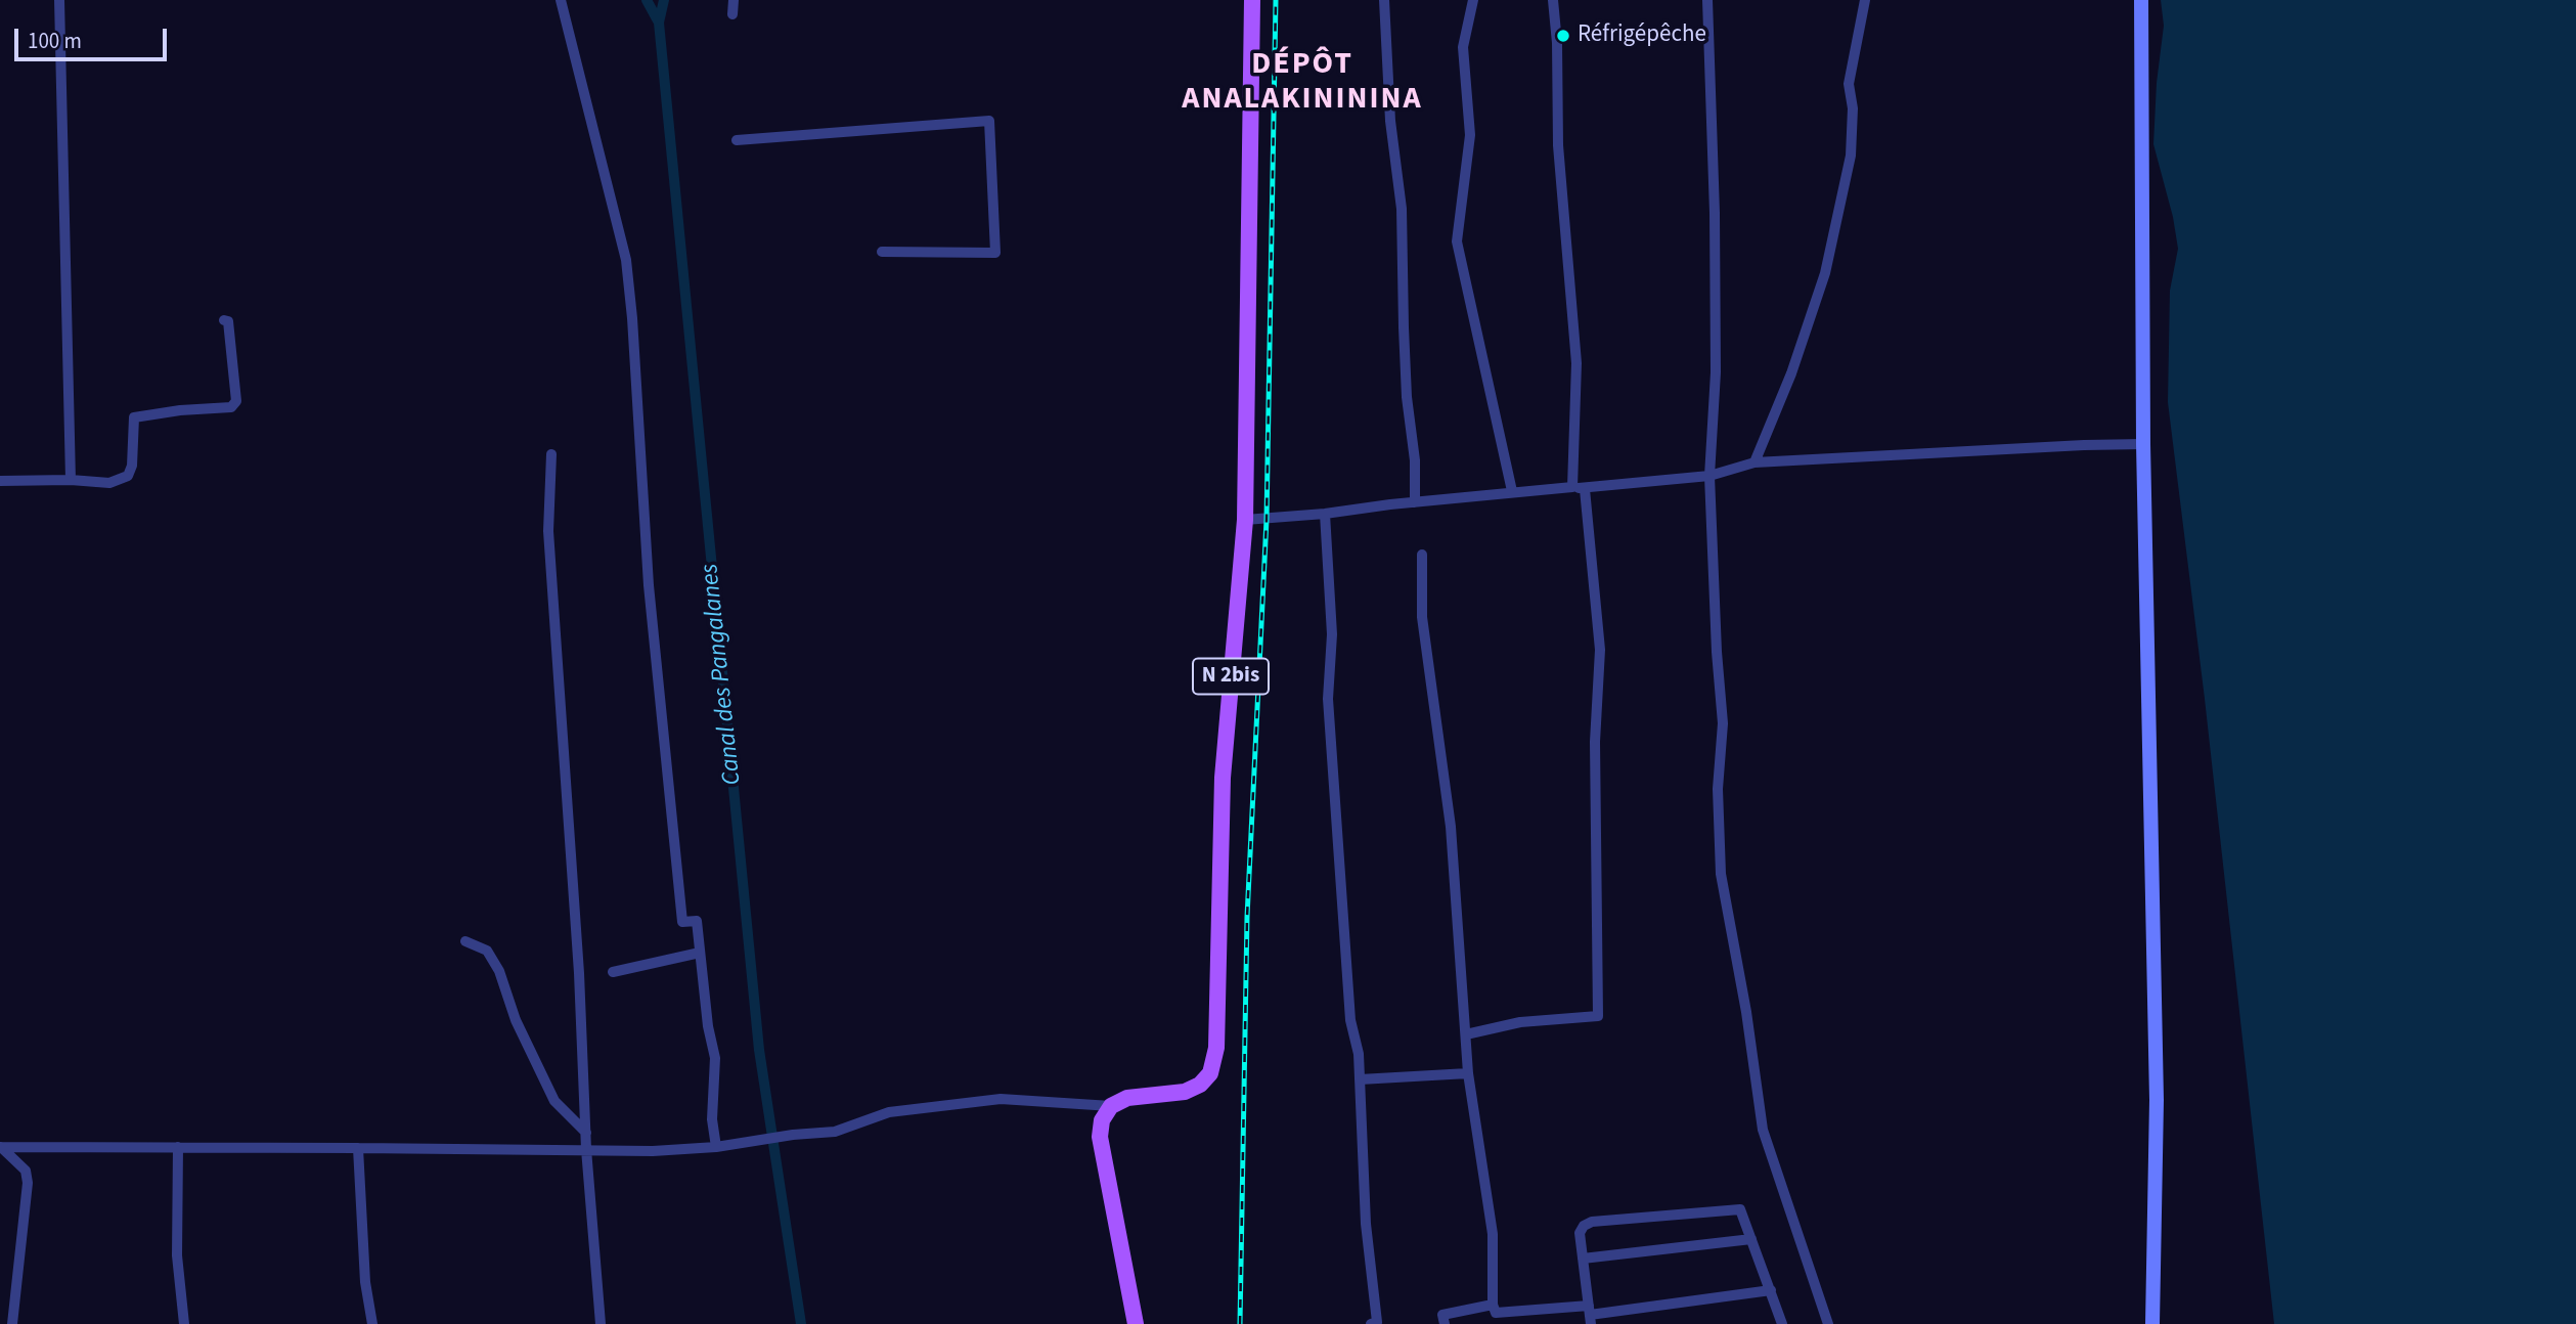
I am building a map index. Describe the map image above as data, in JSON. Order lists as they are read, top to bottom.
{
  "streets": {
    "main road": ["N 2bis"]
  },
  "districts": ["DÉPÔT ANALAKINININA"],
  "water": ["Canal des Pangalanes"],
  "places": ["Réfrigépêche"],
  "scale_bar": "100 m"
}
